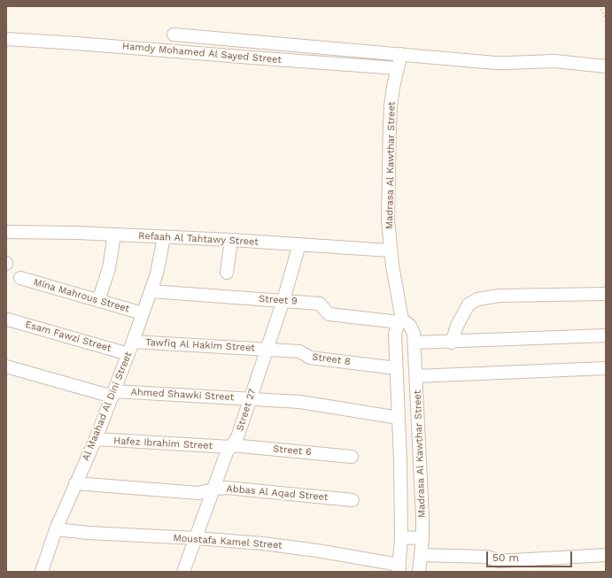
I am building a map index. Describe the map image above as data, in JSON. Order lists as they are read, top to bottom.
{
  "streets": {
    "street": [
      "Hamdy Mohamed Al Sayed Street",
      "Madrasa Al Kawthar Street",
      "Refaah Al Tahtawy Street",
      "Mina Mahrous Street",
      "Street 9",
      "Esam Fawzi Street",
      "Tawfiq Al Hakim Street",
      "Street 8",
      "Ahmed Shawki Street",
      "Al Maahad Al Dini Street",
      "Street 27",
      "Hafez Ibrahim Street",
      "Street 6",
      "Abbas Al Aqad Street",
      "Moustafa Kamel Street"
    ]
  },
  "crossings": [
    ["Hamdy Mohamed Al Sayed Street", "Madrasa Al Kawthar Street"],
    ["Madrasa Al Kawthar Street", "Refaah Al Tahtawy Street"],
    ["Madrasa Al Kawthar Street", "Street 9"],
    ["Madrasa Al Kawthar Street", "Street 8"],
    ["Madrasa Al Kawthar Street", "Ahmed Shawki Street"],
    ["Madrasa Al Kawthar Street", "Moustafa Kamel Street"],
    ["Refaah Al Tahtawy Street", "Al Maahad Al Dini Street"],
    ["Refaah Al Tahtawy Street", "Street 27"],
    ["Mina Mahrous Street", "Al Maahad Al Dini Street"],
    ["Street 9", "Al Maahad Al Dini Street"],
    ["Street 9", "Street 27"],
    ["Esam Fawzi Street", "Al Maahad Al Dini Street"],
    ["Tawfiq Al Hakim Street", "Street 8"],
    ["Tawfiq Al Hakim Street", "Al Maahad Al Dini Street"],
    ["Tawfiq Al Hakim Street", "Street 27"],
    ["Street 8", "Street 27"],
    ["Ahmed Shawki Street", "Al Maahad Al Dini Street"],
    ["Ahmed Shawki Street", "Street 27"],
    ["Al Maahad Al Dini Street", "Hafez Ibrahim Street"],
    ["Al Maahad Al Dini Street", "Abbas Al Aqad Street"],
    ["Al Maahad Al Dini Street", "Moustafa Kamel Street"],
    ["Street 27", "Hafez Ibrahim Street"],
    ["Street 27", "Street 6"],
    ["Street 27", "Abbas Al Aqad Street"],
    ["Street 27", "Moustafa Kamel Street"],
    ["Hafez Ibrahim Street", "Street 6"]
  ],
  "scale_bar": "50 m"
}
